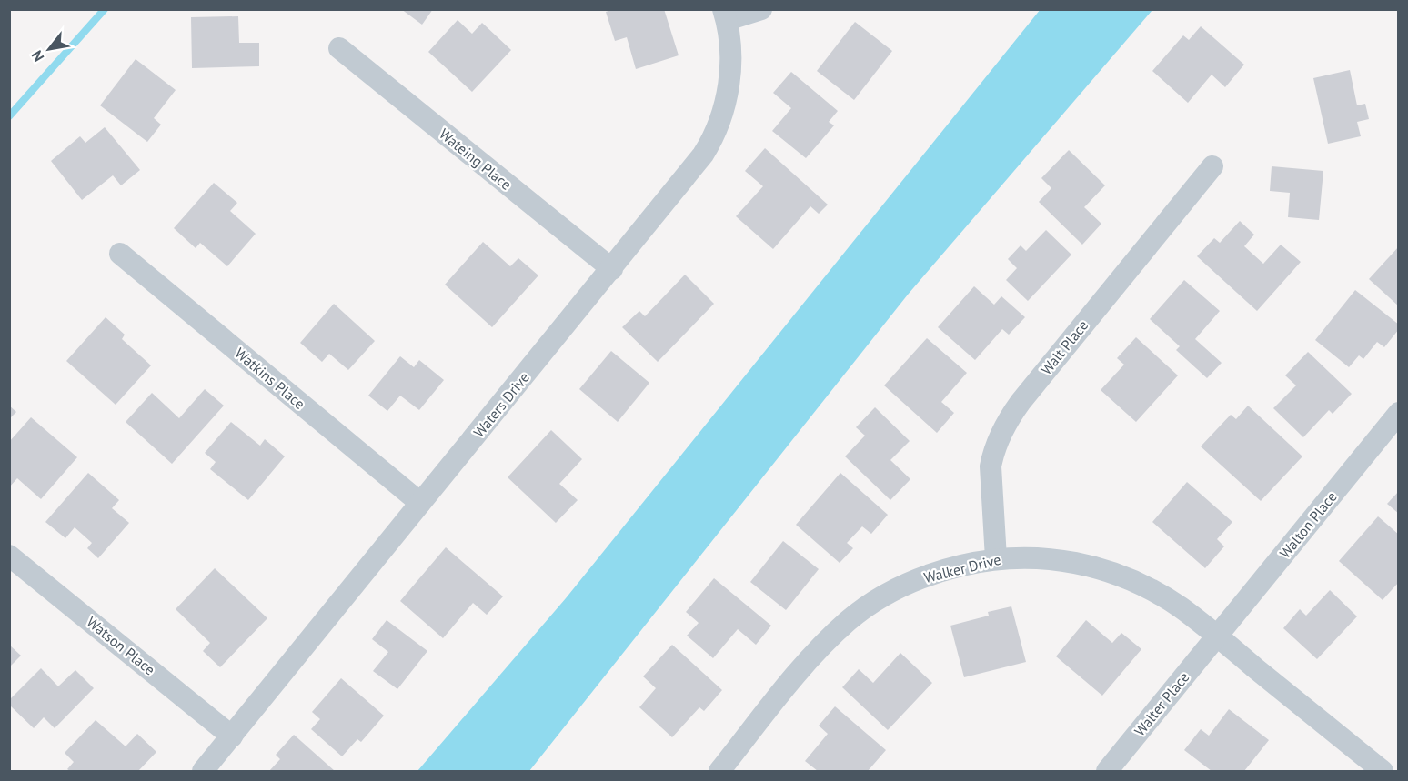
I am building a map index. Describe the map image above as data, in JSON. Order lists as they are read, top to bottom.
{
  "streets": {
    "street": [
      "Wateing Place",
      "Walt Place",
      "Watkins Place",
      "Waters Drive",
      "Walton Place",
      "Walker Drive",
      "Watson Place",
      "Walter Place"
    ]
  },
  "crossings": [
    ["Wateing Place", "Waters Drive"],
    ["Walt Place", "Walker Drive"],
    ["Watkins Place", "Waters Drive"],
    ["Waters Drive", "Watson Place"],
    ["Walton Place", "Walker Drive"],
    ["Walton Place", "Walter Place"],
    ["Walker Drive", "Walter Place"]
  ],
  "north": "bottom left"
}
